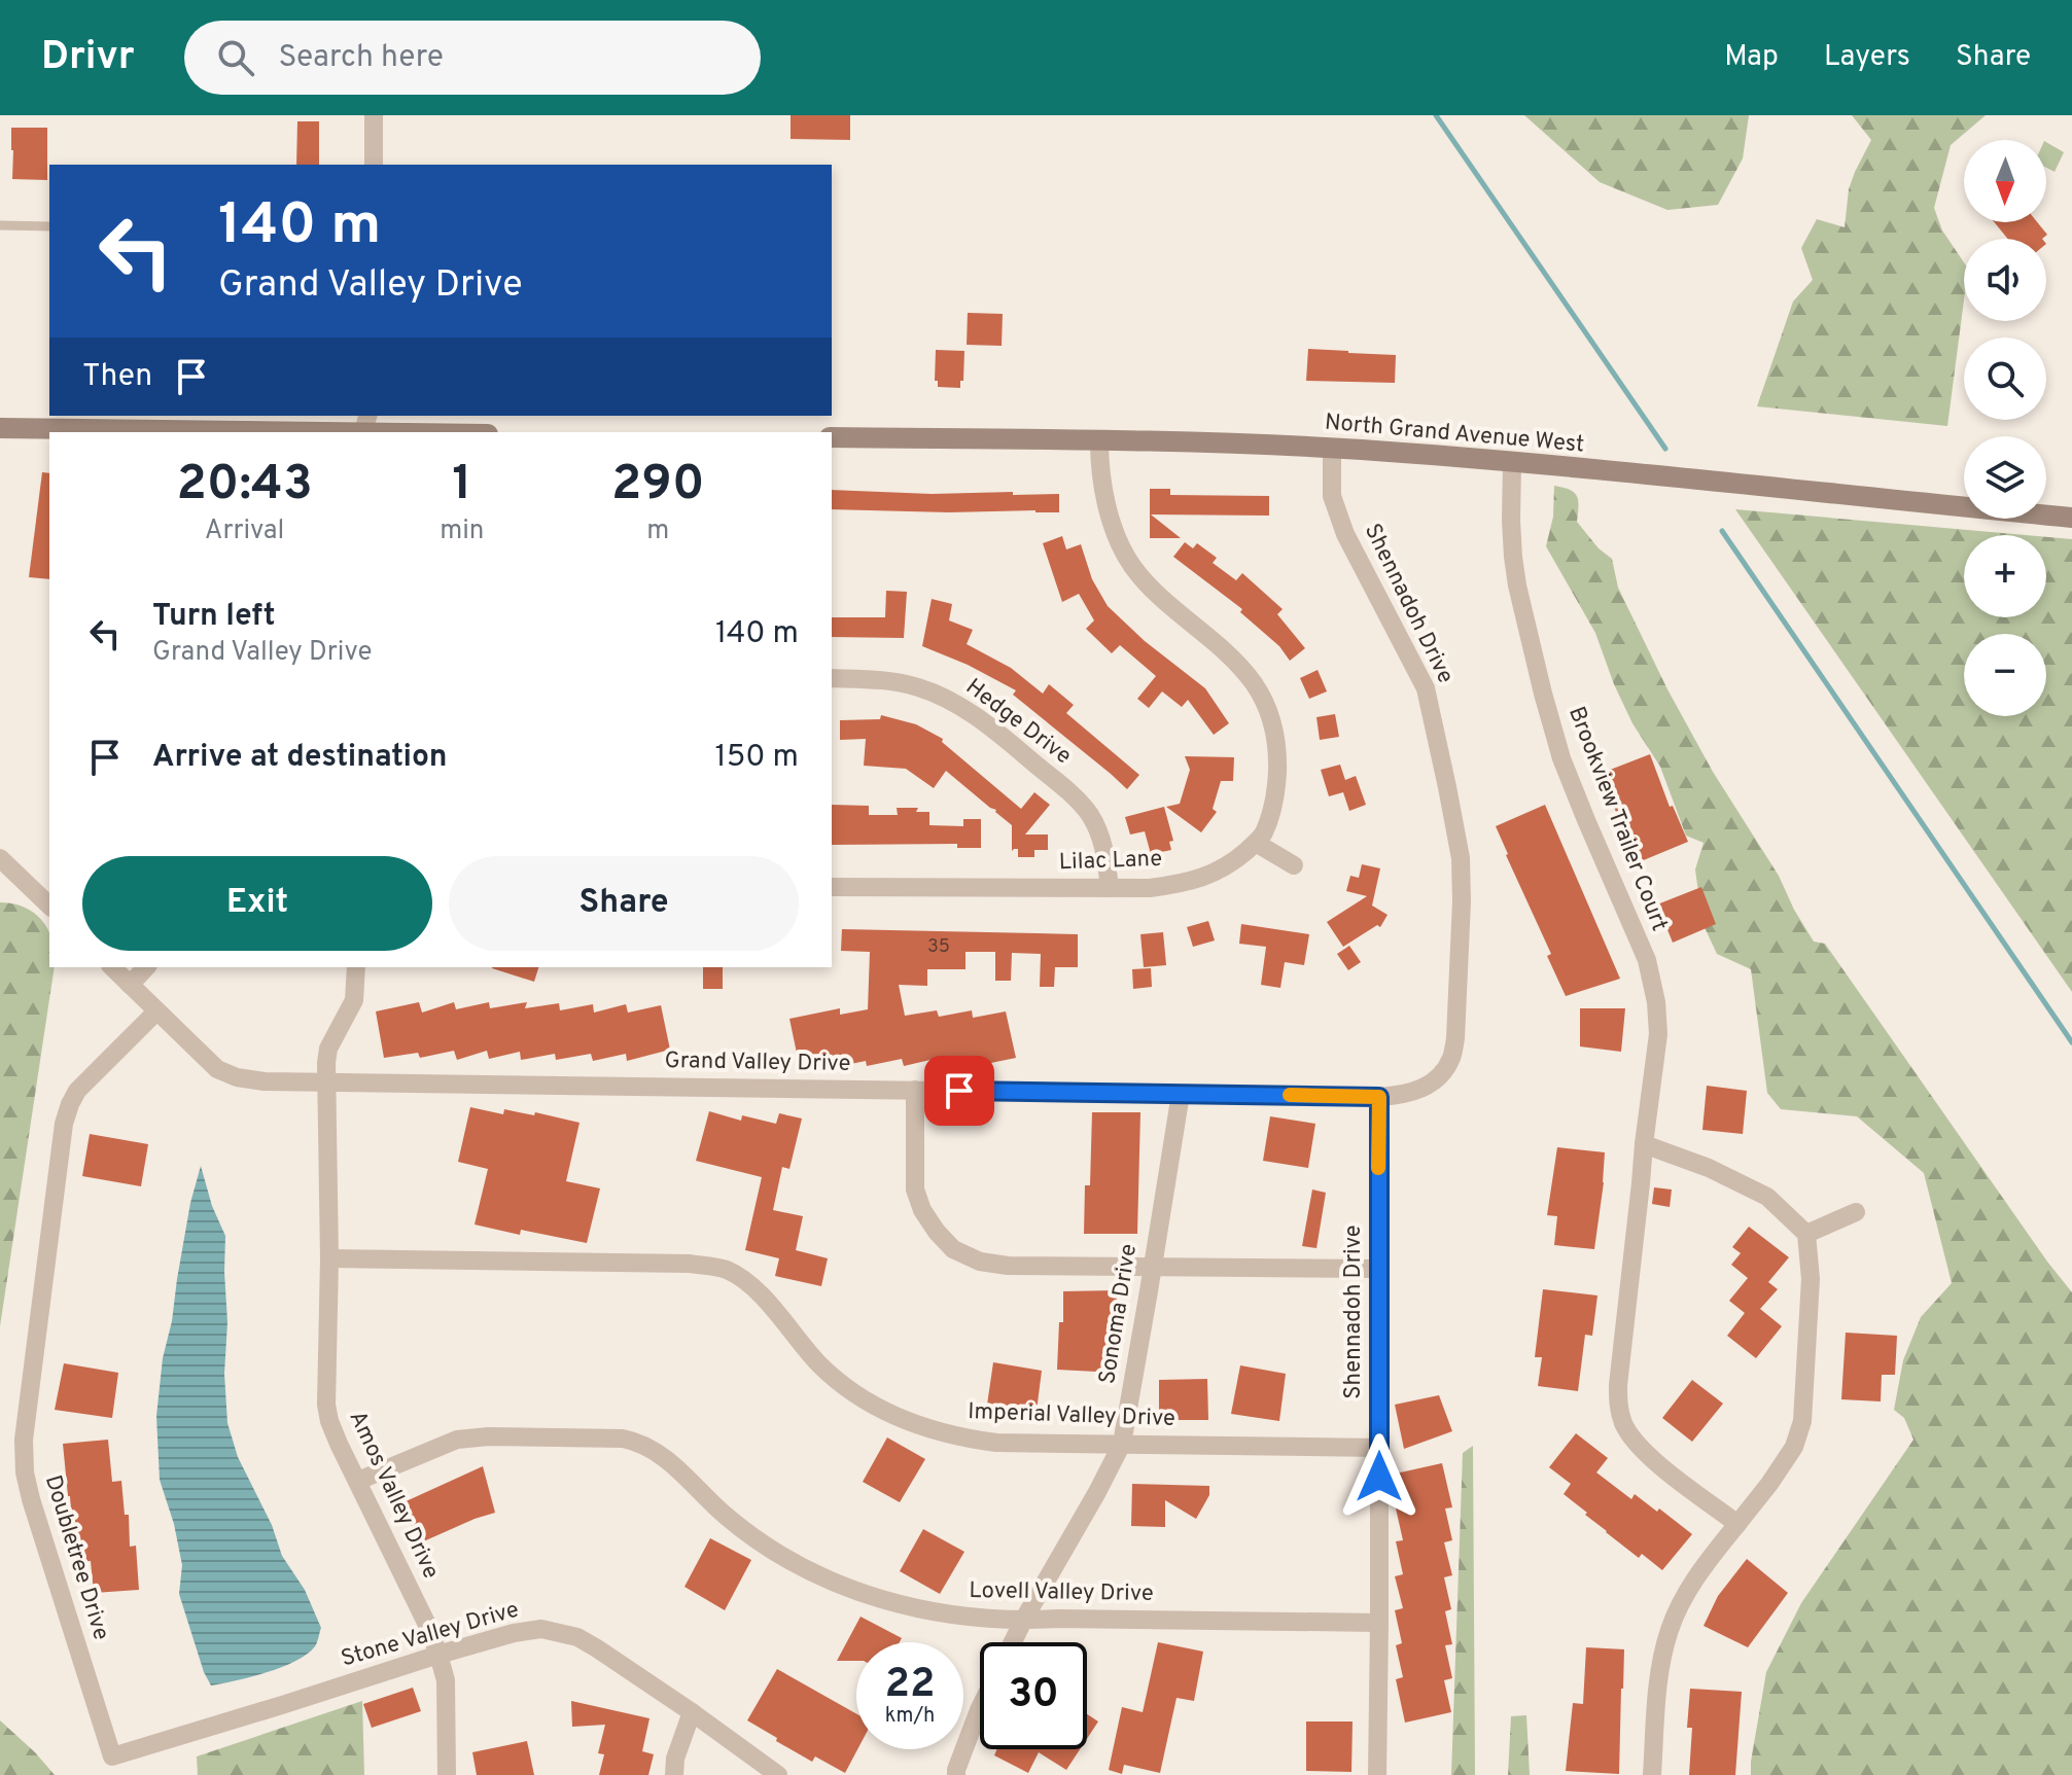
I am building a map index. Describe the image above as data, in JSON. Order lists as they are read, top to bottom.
{
  "streets": {
    "main road": ["North Grand Avenue West"],
    "street": [
      "Shennadoh Drive",
      "Hedge Drive",
      "Brookview Trailer Court",
      "Lilac Lane",
      "Grand Valley Drive",
      "Sonoma Drive",
      "Imperial Valley Drive",
      "Amos Valley Drive",
      "Doubletree Drive",
      "Lovell Valley Drive",
      "Stone Valley Drive"
    ]
  },
  "crossings": [
    ["North Grand Avenue West", "Shennadoh Drive"],
    ["North Grand Avenue West", "Brookview Trailer Court"],
    ["North Grand Avenue West", "Lilac Lane"],
    ["Shennadoh Drive", "Grand Valley Drive"],
    ["Shennadoh Drive", "Imperial Valley Drive"],
    ["Shennadoh Drive", "Lovell Valley Drive"],
    ["Hedge Drive", "Lilac Lane"],
    ["Grand Valley Drive", "Sonoma Drive"],
    ["Grand Valley Drive", "Amos Valley Drive"],
    ["Grand Valley Drive", "Doubletree Drive"],
    ["Sonoma Drive", "Imperial Valley Drive"],
    ["Sonoma Drive", "Lovell Valley Drive"],
    ["Imperial Valley Drive", "Amos Valley Drive"],
    ["Amos Valley Drive", "Lovell Valley Drive"],
    ["Amos Valley Drive", "Stone Valley Drive"],
    ["Doubletree Drive", "Stone Valley Drive"]
  ],
  "house_numbers": ["35"],
  "north": "bottom",
  "page": {
    "header": "Drivr",
    "search": "Search here",
    "nav": ["Map", "Layers", "Share"],
    "map_buttons": ["+", "−"],
    "turn": ["140 m", "Grand Valley Drive"],
    "then": "Then",
    "eta": [
      "20:43",
      "Arrival",
      "1",
      "min",
      "290",
      "m"
    ],
    "list": [
      {
        "name": "Turn left",
        "note": "Grand Valley Drive",
        "value": "140 m"
      },
      {
        "name": "Arrive at destination",
        "value": "150 m"
      }
    ],
    "buttons": ["Exit", "Share"],
    "speed": "22 km/h",
    "limit": "30"
  }
}
